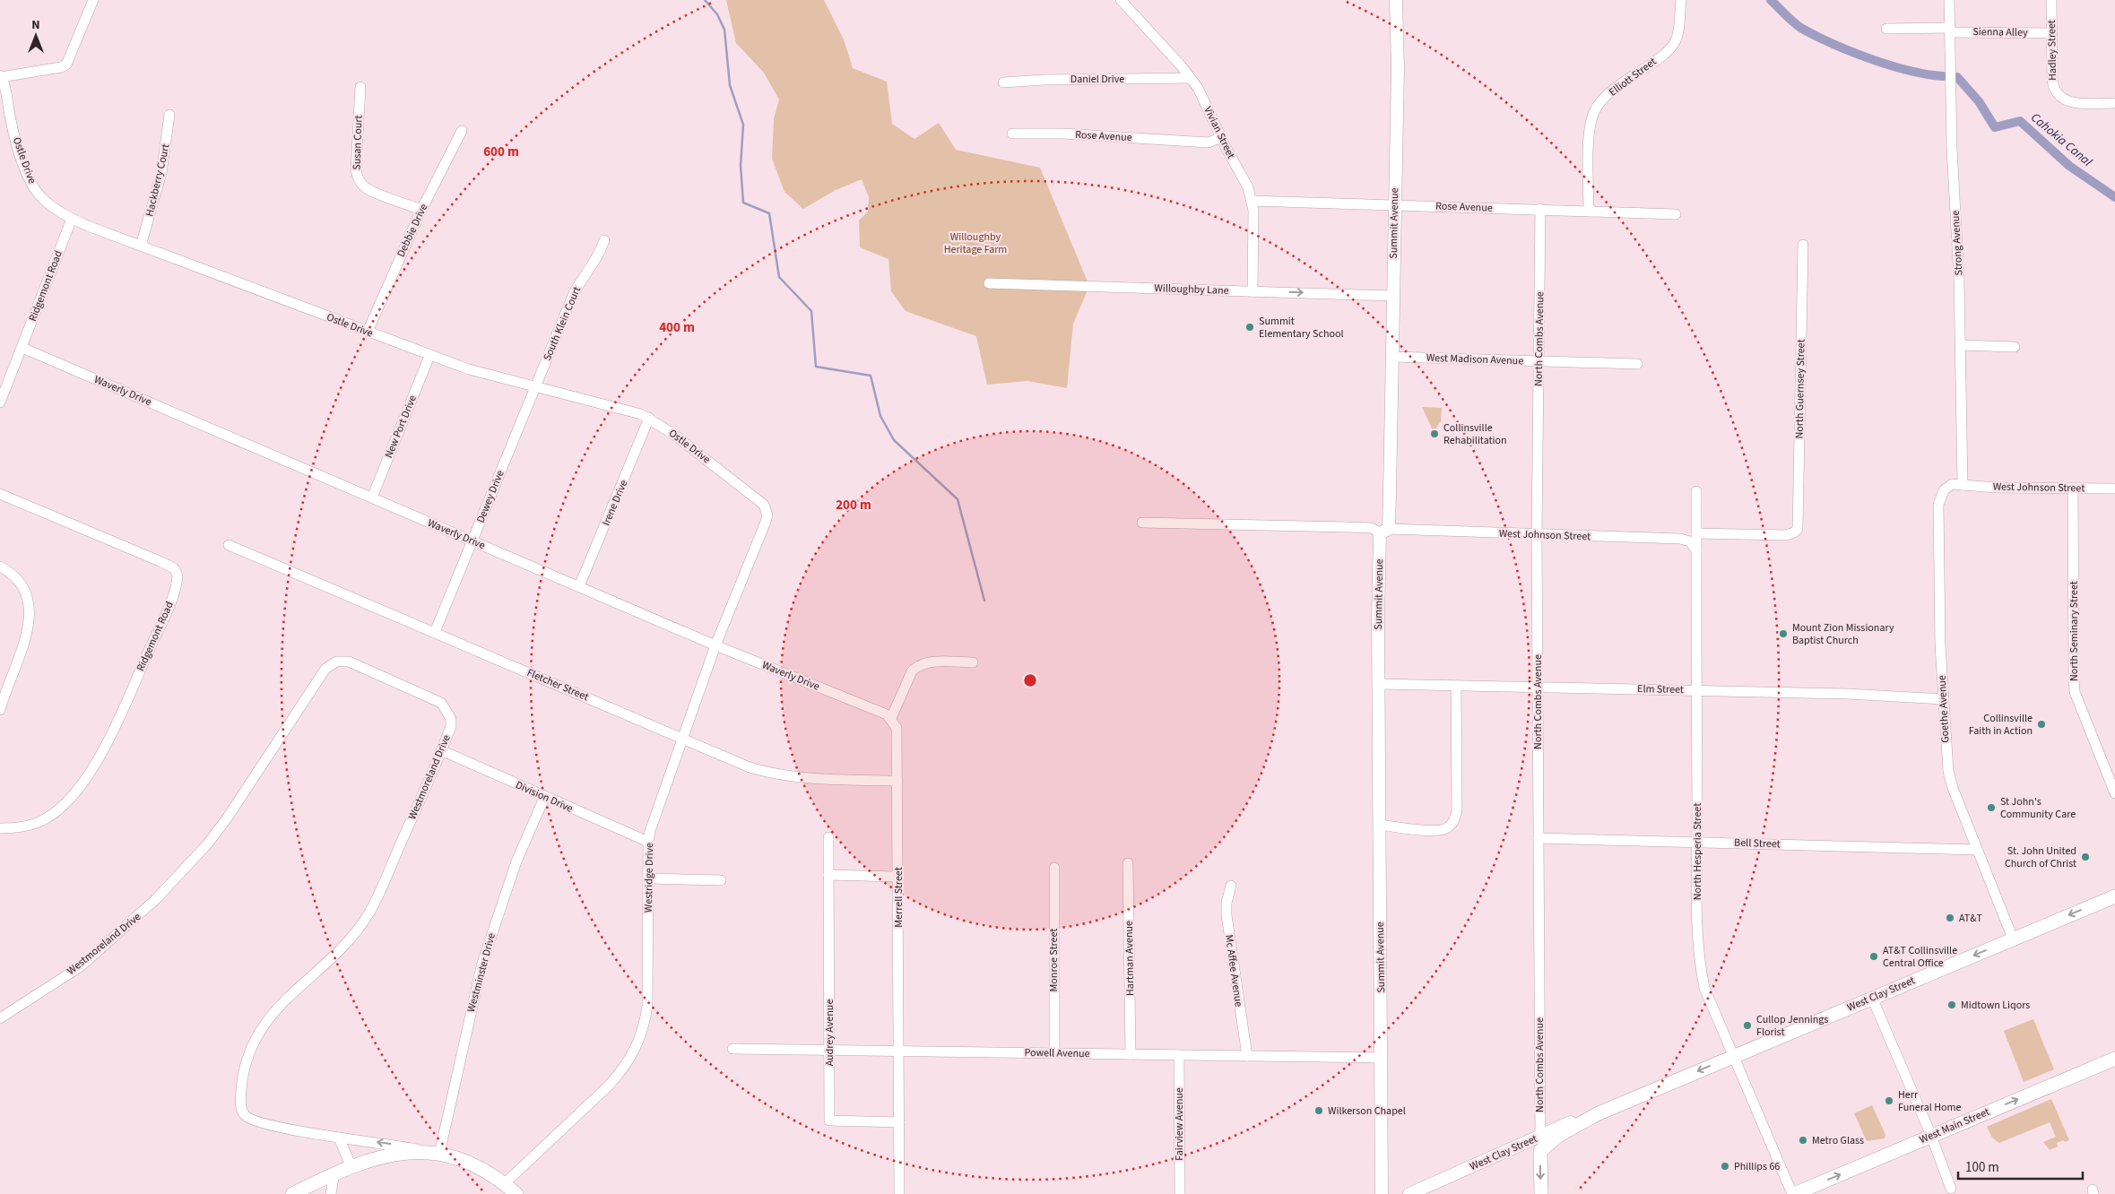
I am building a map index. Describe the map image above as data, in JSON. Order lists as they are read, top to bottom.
{
  "streets": {
    "main road": ["North Combs Avenue", "West Clay Street", "West Main Street"],
    "street": [
      "Sienna Alley",
      "Hadley Street",
      "Elliott Street",
      "Daniel Drive",
      "Vivian Street",
      "Rose Avenue",
      "Susan Court",
      "Ostle Drive",
      "Hackberry Court",
      "Summit Avenue",
      "Debbie Drive",
      "Strong Avenue",
      "Ridgemont Road",
      "Willoughby Lane",
      "South Klein Court",
      "West Madison Avenue",
      "North Guernsey Street",
      "Waverly Drive",
      "New Port Drive",
      "West Johnson Street",
      "Dewey Drive",
      "Irene Drive",
      "North Seminary Street",
      "Fletcher Street",
      "Elm Street",
      "Goethe Avenue",
      "Westmoreland Drive",
      "Division Drive",
      "Bell Street",
      "North Hesperia Street",
      "Westridge Drive",
      "Merrell Street",
      "Hartman Avenue",
      "Monroe Street",
      "Mc Affee Avenue",
      "Westminster Drive",
      "Audrey Avenue",
      "Powell Avenue",
      "Fairview Avenue"
    ]
  },
  "crossings": [
    ["Sienna Alley", "Hadley Street"],
    ["Sienna Alley", "Strong Avenue"],
    ["Elliott Street", "Rose Avenue"],
    ["Daniel Drive", "Vivian Street"],
    ["Vivian Street", "Rose Avenue"],
    ["Vivian Street", "Willoughby Lane"],
    ["Rose Avenue", "Summit Avenue"],
    ["Rose Avenue", "North Combs Avenue"],
    ["Susan Court", "Debbie Drive"],
    ["Ostle Drive", "Hackberry Court"],
    ["Ostle Drive", "Debbie Drive"],
    ["Ostle Drive", "Ridgemont Road"],
    ["Ostle Drive", "South Klein Court"],
    ["Ostle Drive", "New Port Drive"],
    ["Ostle Drive", "Dewey Drive"],
    ["Ostle Drive", "Irene Drive"],
    ["Ostle Drive", "Westridge Drive"],
    ["Summit Avenue", "Willoughby Lane"],
    ["Summit Avenue", "West Madison Avenue"],
    ["Summit Avenue", "West Johnson Street"],
    ["Summit Avenue", "Elm Street"],
    ["Summit Avenue", "Powell Avenue"],
    ["Strong Avenue", "West Johnson Street"],
    ["Strong Avenue", "Goethe Avenue"],
    ["Ridgemont Road", "Waverly Drive"],
    ["South Klein Court", "Dewey Drive"],
    ["North Combs Avenue", "West Madison Avenue"],
    ["North Combs Avenue", "West Johnson Street"],
    ["North Combs Avenue", "Elm Street"],
    ["North Combs Avenue", "Bell Street"],
    ["North Combs Avenue", "West Clay Street"],
    ["North Guernsey Street", "North Hesperia Street"],
    ["Waverly Drive", "New Port Drive"],
    ["Waverly Drive", "Dewey Drive"],
    ["Waverly Drive", "Irene Drive"],
    ["Waverly Drive", "Westridge Drive"],
    ["Waverly Drive", "Merrell Street"],
    ["West Johnson Street", "North Seminary Street"],
    ["West Johnson Street", "Goethe Avenue"],
    ["West Johnson Street", "North Hesperia Street"],
    ["Dewey Drive", "Fletcher Street"],
    ["Fletcher Street", "Westridge Drive"],
    ["Fletcher Street", "Merrell Street"],
    ["Elm Street", "Goethe Avenue"],
    ["Elm Street", "North Hesperia Street"],
    ["Goethe Avenue", "Bell Street"],
    ["Goethe Avenue", "West Clay Street"],
    ["Westmoreland Drive", "Division Drive"],
    ["Westmoreland Drive", "Westminster Drive"],
    ["Division Drive", "Westridge Drive"],
    ["Division Drive", "Westminster Drive"],
    ["Bell Street", "North Hesperia Street"],
    ["North Hesperia Street", "West Clay Street"],
    ["North Hesperia Street", "West Main Street"],
    ["Merrell Street", "Audrey Avenue"],
    ["Merrell Street", "Powell Avenue"],
    ["Hartman Avenue", "Powell Avenue"],
    ["Monroe Street", "Powell Avenue"],
    ["Mc Affee Avenue", "Powell Avenue"],
    ["Audrey Avenue", "Powell Avenue"],
    ["Powell Avenue", "Fairview Avenue"]
  ],
  "one_way": ["West Clay Street", "West Main Street"],
  "water": ["Cahokia Canal"],
  "parks": ["Willoughby Heritage Farm"],
  "places": [
    "Summit Elementary School",
    "Collinsville Rehabilitation",
    "Mount Zion Missionary Baptist Church",
    "Collinsville Faith in Action",
    "St John's Community Care",
    "St. John United Church of Christ",
    "AT&T",
    "AT&T Collinsville Central Office",
    "Midtown Liqors",
    "Cullop Jennings Florist",
    "Herr Funeral Home",
    "Wilkerson Chapel",
    "Metro Glass",
    "Phillips 66"
  ],
  "scale_bar": "100 m",
  "north": "top",
  "rings": ["600 m", "400 m", "200 m"]
}
